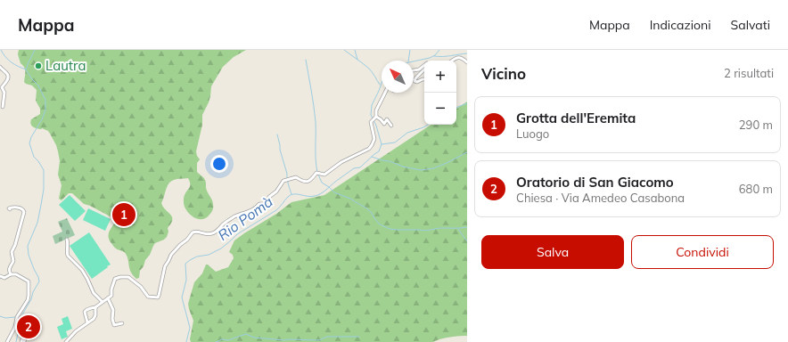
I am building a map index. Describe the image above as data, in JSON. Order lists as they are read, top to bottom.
{
  "water": ["Rio Pomà"],
  "places": ["Lautra"],
  "north": "top left",
  "page": {
    "header": "Mappa",
    "nav": ["Mappa", "Indicazioni", "Salvati"],
    "heading": ["Vicino", "2 risultati"],
    "map_buttons": ["+", "−"],
    "list": [
      {
        "mark": "1",
        "name": "Grotta dell'Eremita",
        "note": "Luogo",
        "value": "290 m"
      },
      {
        "mark": "2",
        "name": "Oratorio di San Giacomo",
        "note": "Chiesa · Via Amedeo Casabona",
        "value": "680 m"
      }
    ],
    "pins": ["1", "2"],
    "buttons": ["Salva", "Condividi"]
  }
}
